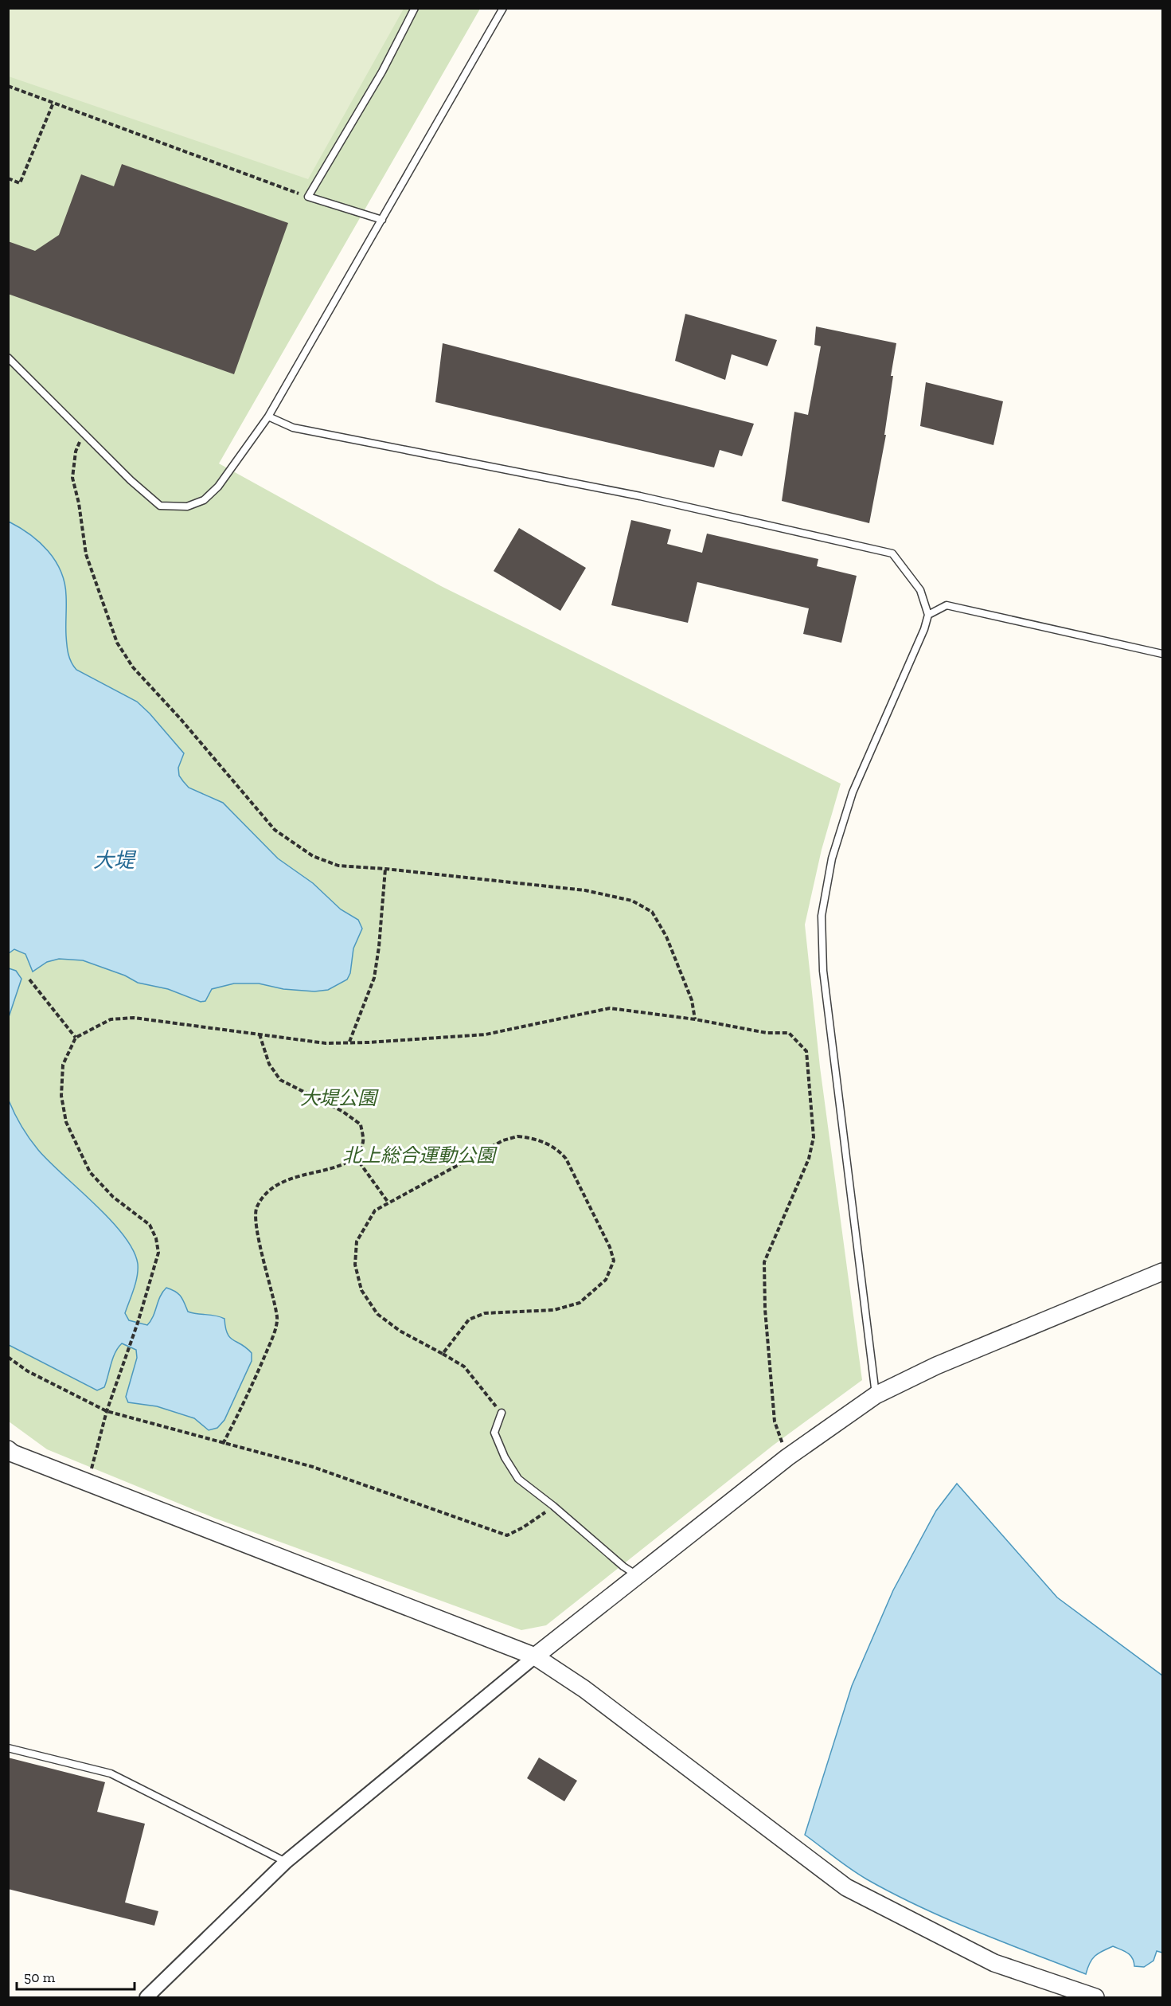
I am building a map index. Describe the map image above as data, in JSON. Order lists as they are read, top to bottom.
{
  "water": ["大堤"],
  "parks": ["大堤公園", "北上総合運動公園"],
  "scale_bar": "50 m"
}
